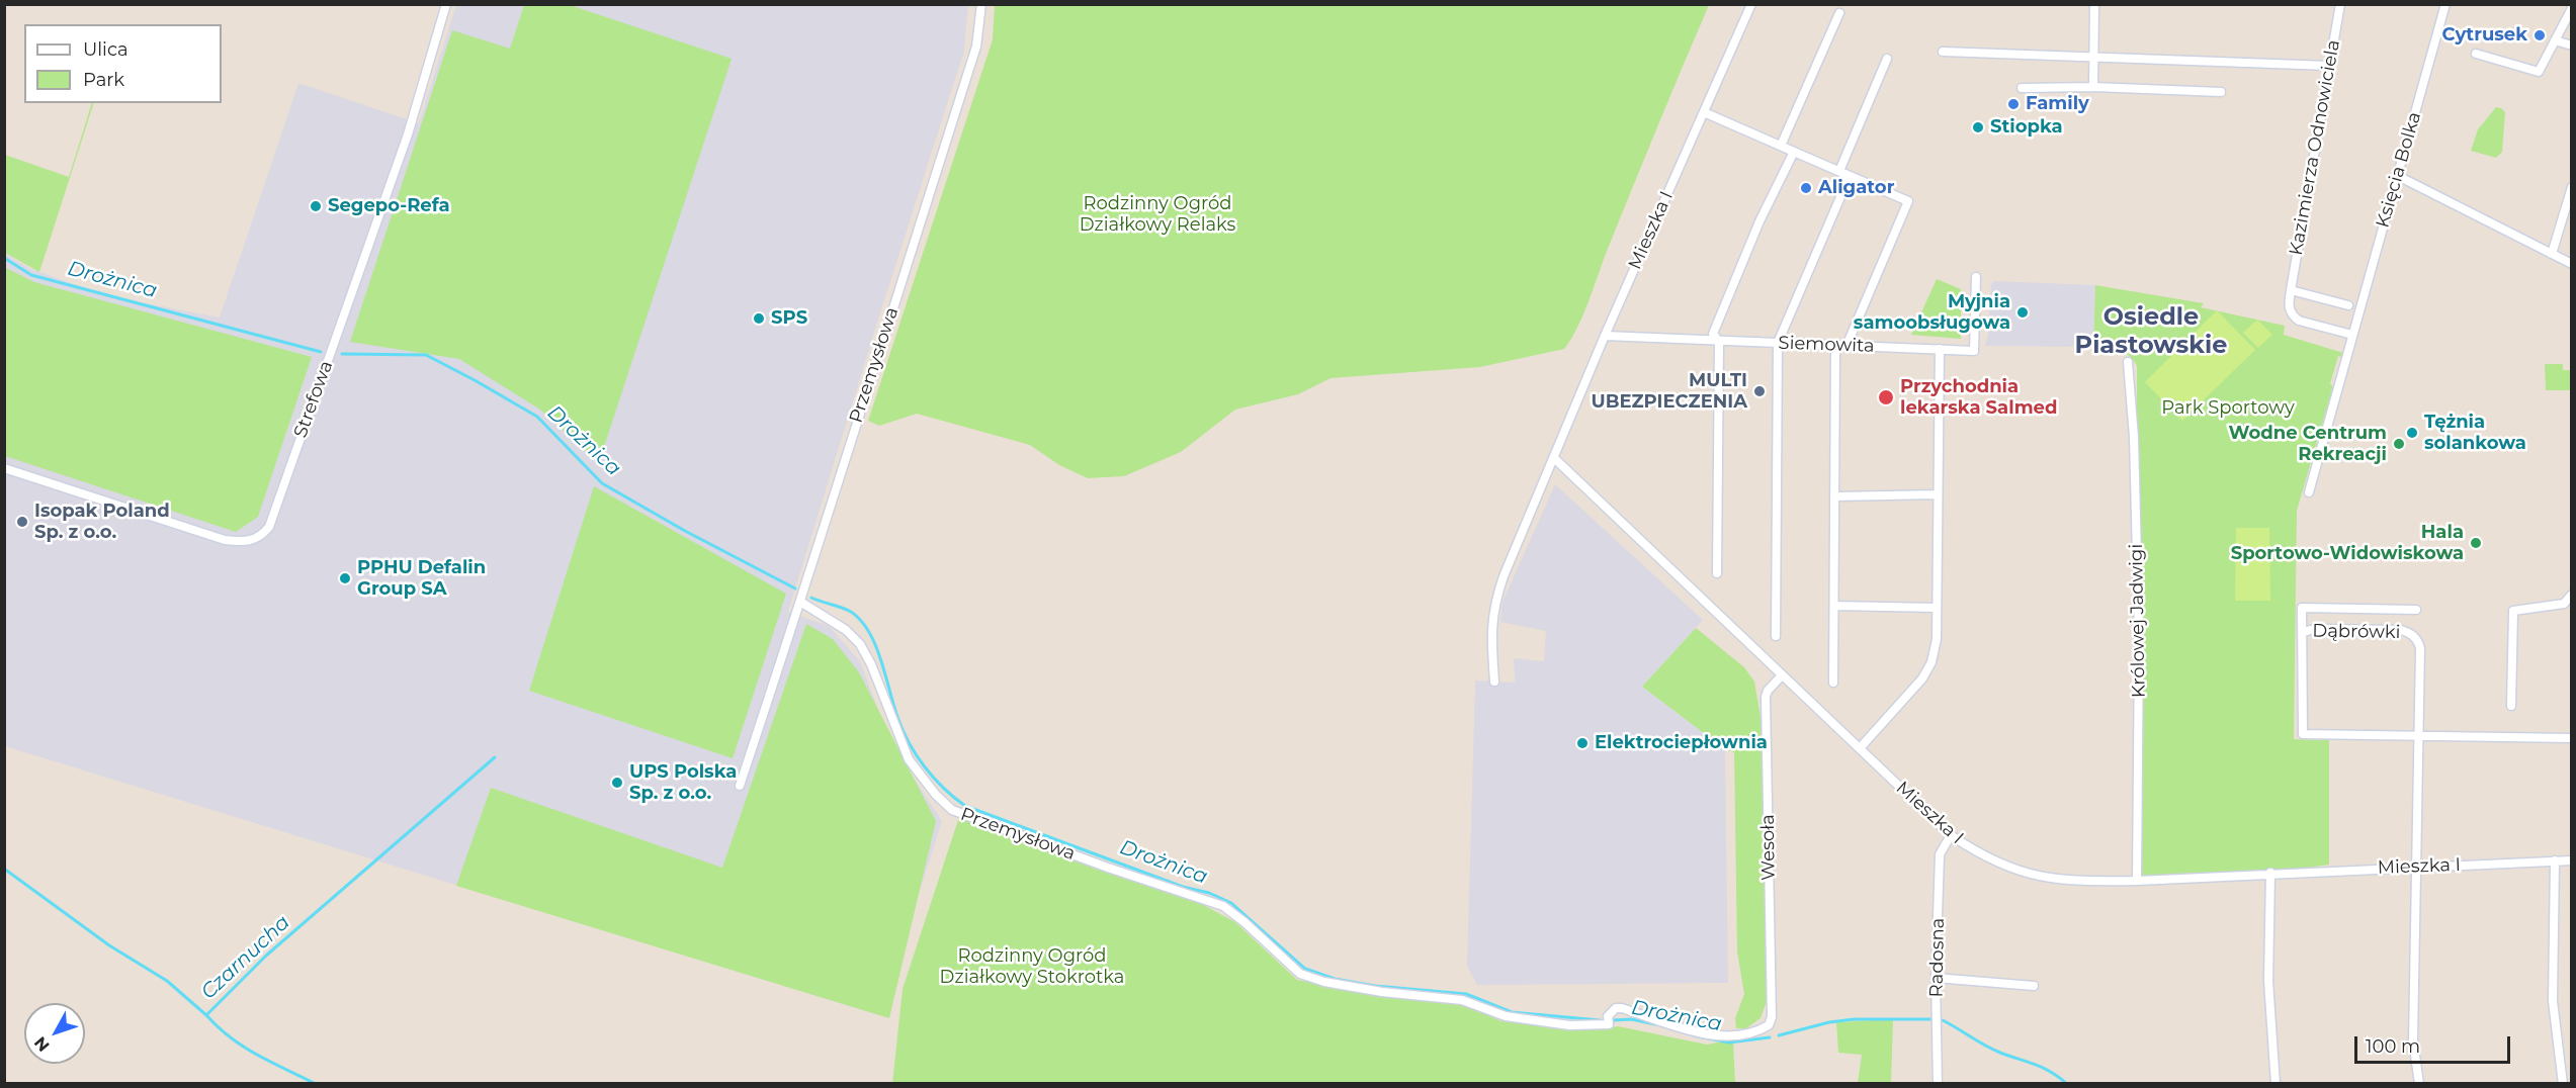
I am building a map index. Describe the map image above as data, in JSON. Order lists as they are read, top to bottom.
{
  "streets": {
    "street": [
      "Kazimierza Odnowiciela",
      "Księcia Bolka",
      "Mieszka I",
      "Siemowita",
      "Przemysłowa",
      "Strefowa",
      "Królowej Jadwigi",
      "Dąbrówki",
      "Wesoła",
      "Radosna"
    ]
  },
  "crossings": [
    ["Mieszka I", "Siemowita"],
    ["Mieszka I", "Królowej Jadwigi"],
    ["Mieszka I", "Dąbrówki"],
    ["Mieszka I", "Wesoła"],
    ["Mieszka I", "Radosna"],
    ["Przemysłowa", "Wesoła"]
  ],
  "districts": ["Osiedle Piastowskie"],
  "water": ["Drożnica", "Czarnucha"],
  "parks": ["Rodzinny Ogród Działkowy Relaks", "Park Sportowy", "Rodzinny Ogród Działkowy Stokrotka"],
  "places": [
    "Cytrusek",
    "Family",
    "Stiopka",
    "Aligator",
    "Segepo-Refa",
    "Myjnia samoobsługowa",
    "SPS",
    "MULTI UBEZPIECZENIA",
    "Przychodnia lekarska Salmed",
    "Tężnia solankowa",
    "Wodne Centrum Rekreacji",
    "Isopak Poland Sp. z o.o.",
    "Hala Sportowo-Widowiskowa",
    "PPHU Defalin Group SA",
    "Elektrociepłownia",
    "UPS Polska Sp. z o.o."
  ],
  "legend": ["Ulica", "Park"],
  "scale_bar": "100 m",
  "north": "bottom left"
}
